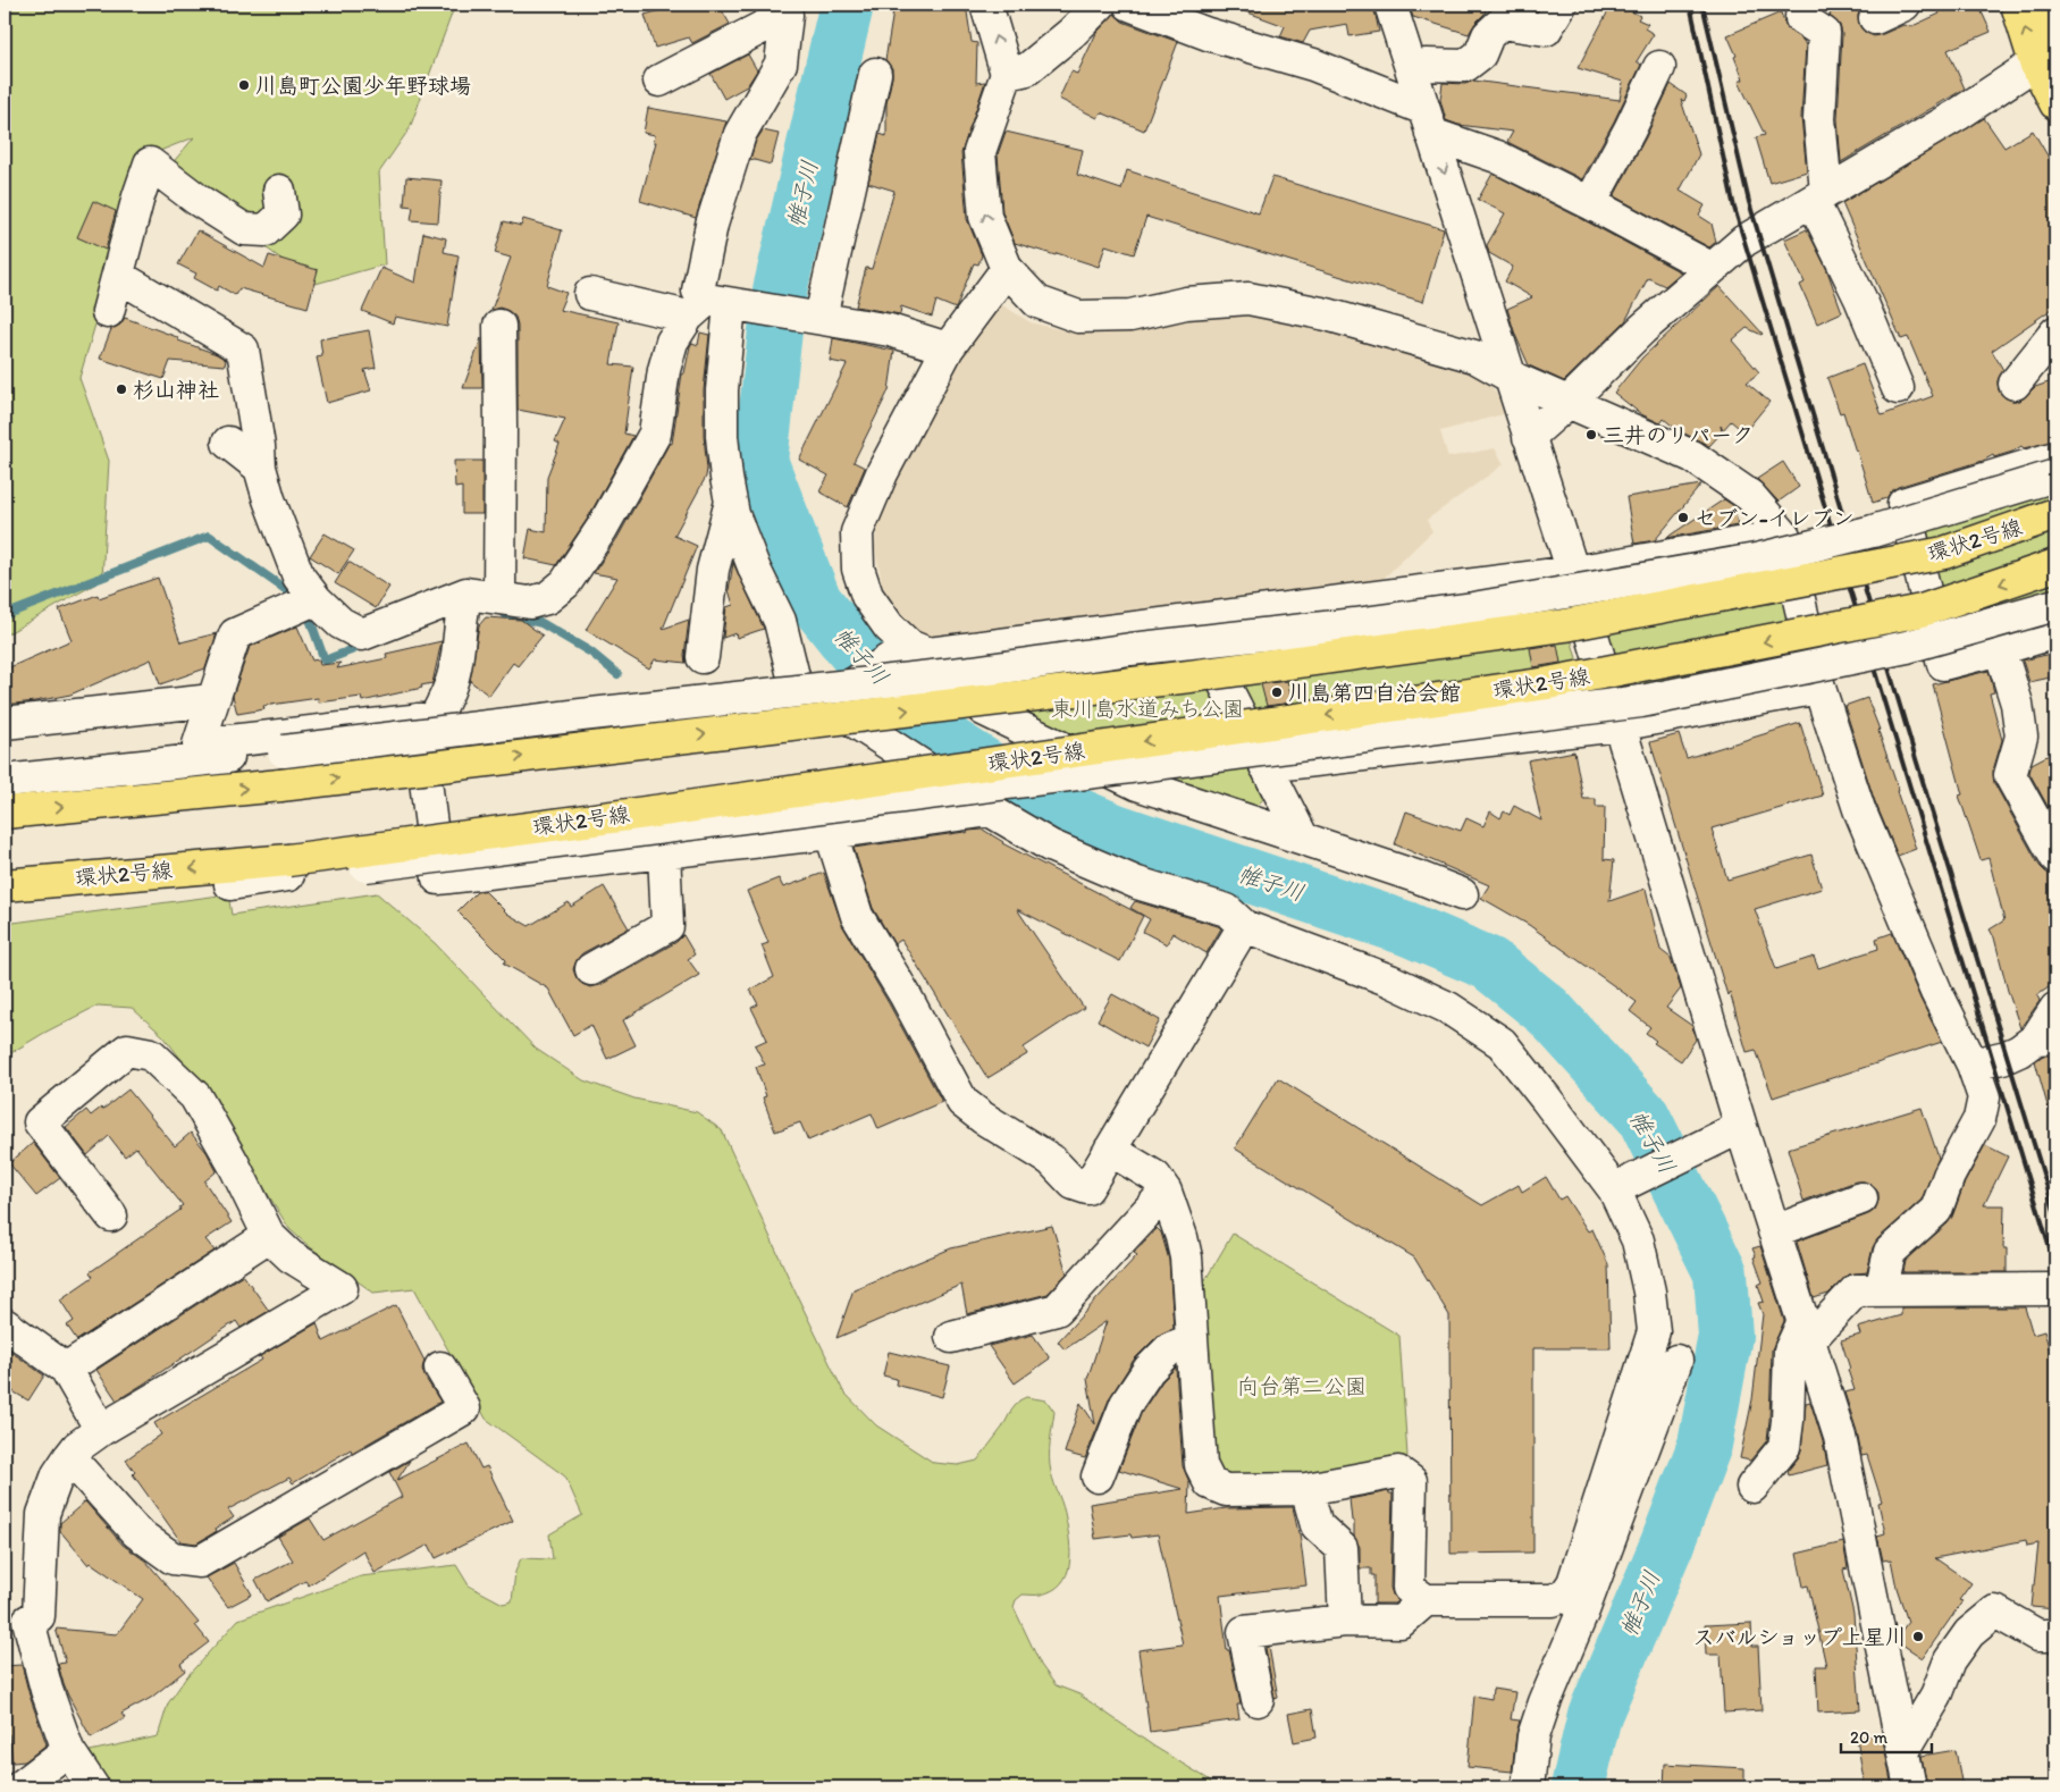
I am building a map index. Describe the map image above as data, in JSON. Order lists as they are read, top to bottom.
{
  "streets": {
    "main road": ["環状2号線"]
  },
  "water": ["帷子川"],
  "parks": ["東川島水道みち公園", "向台第二公園"],
  "places": [
    "川島町公園少年野球場",
    "杉山神社",
    "三井のリパーク",
    "セブン-イレブン",
    "川島第四自治会館",
    "スバルショップ上星川"
  ],
  "scale_bar": "20 m"
}
